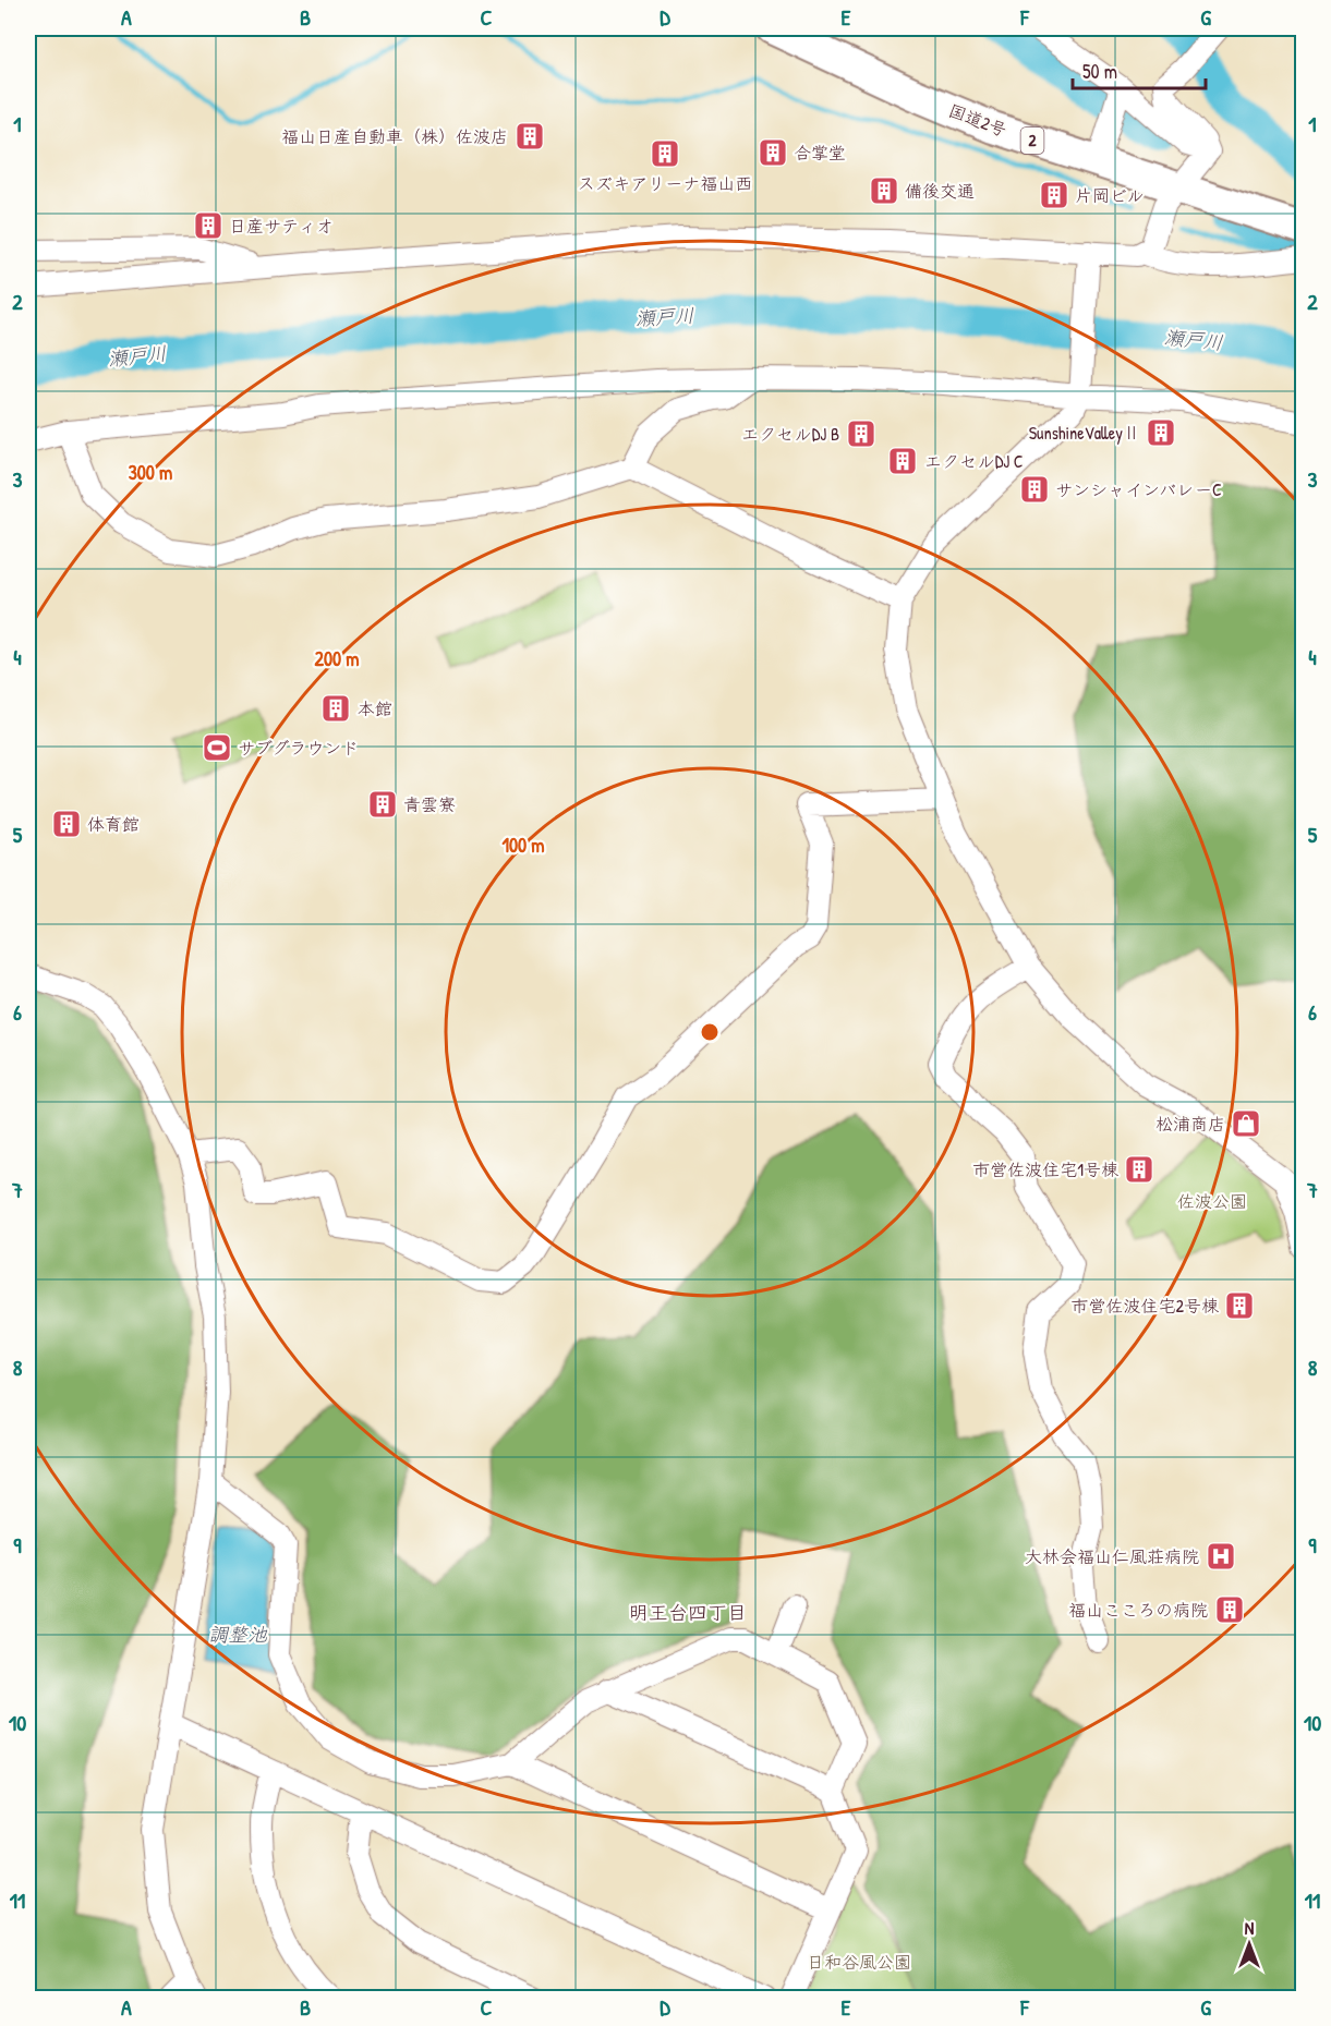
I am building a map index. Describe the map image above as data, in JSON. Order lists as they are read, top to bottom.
{
  "streets": {
    "highway": ["国道2号", "2"]
  },
  "districts": ["明王台四丁目"],
  "water": ["瀬戸川", "調整池"],
  "parks": ["佐波公園", "日和谷風公園"],
  "places": {
    "building": [
      "福山日産自動車（株）佐波店",
      "合掌堂",
      "スズキアリーナ福山西",
      "備後交通",
      "片岡ビル",
      "日産サティオ",
      "SunshineValleyⅡ",
      "エクセルDJ B",
      "エクセルDJ C",
      "サンシャインバレーC",
      "本館",
      "青雲寮",
      "体育館",
      "市営佐波住宅1号棟",
      "市営佐波住宅2号棟",
      "福山こころの病院"
    ],
    "sports": ["サブグラウンド"],
    "shop": ["松浦商店"],
    "hospital": ["大林会福山仁風荘病院"]
  },
  "scale_bar": "50 m",
  "north": "top",
  "grid": {
    "columns": [
      "A",
      "B",
      "C",
      "D",
      "E",
      "F",
      "G"
    ],
    "rows": [
      "1",
      "2",
      "3",
      "4",
      "5",
      "6",
      "7",
      "8",
      "9",
      "10",
      "11"
    ]
  },
  "rings": ["300 m", "200 m", "100 m"]
}
